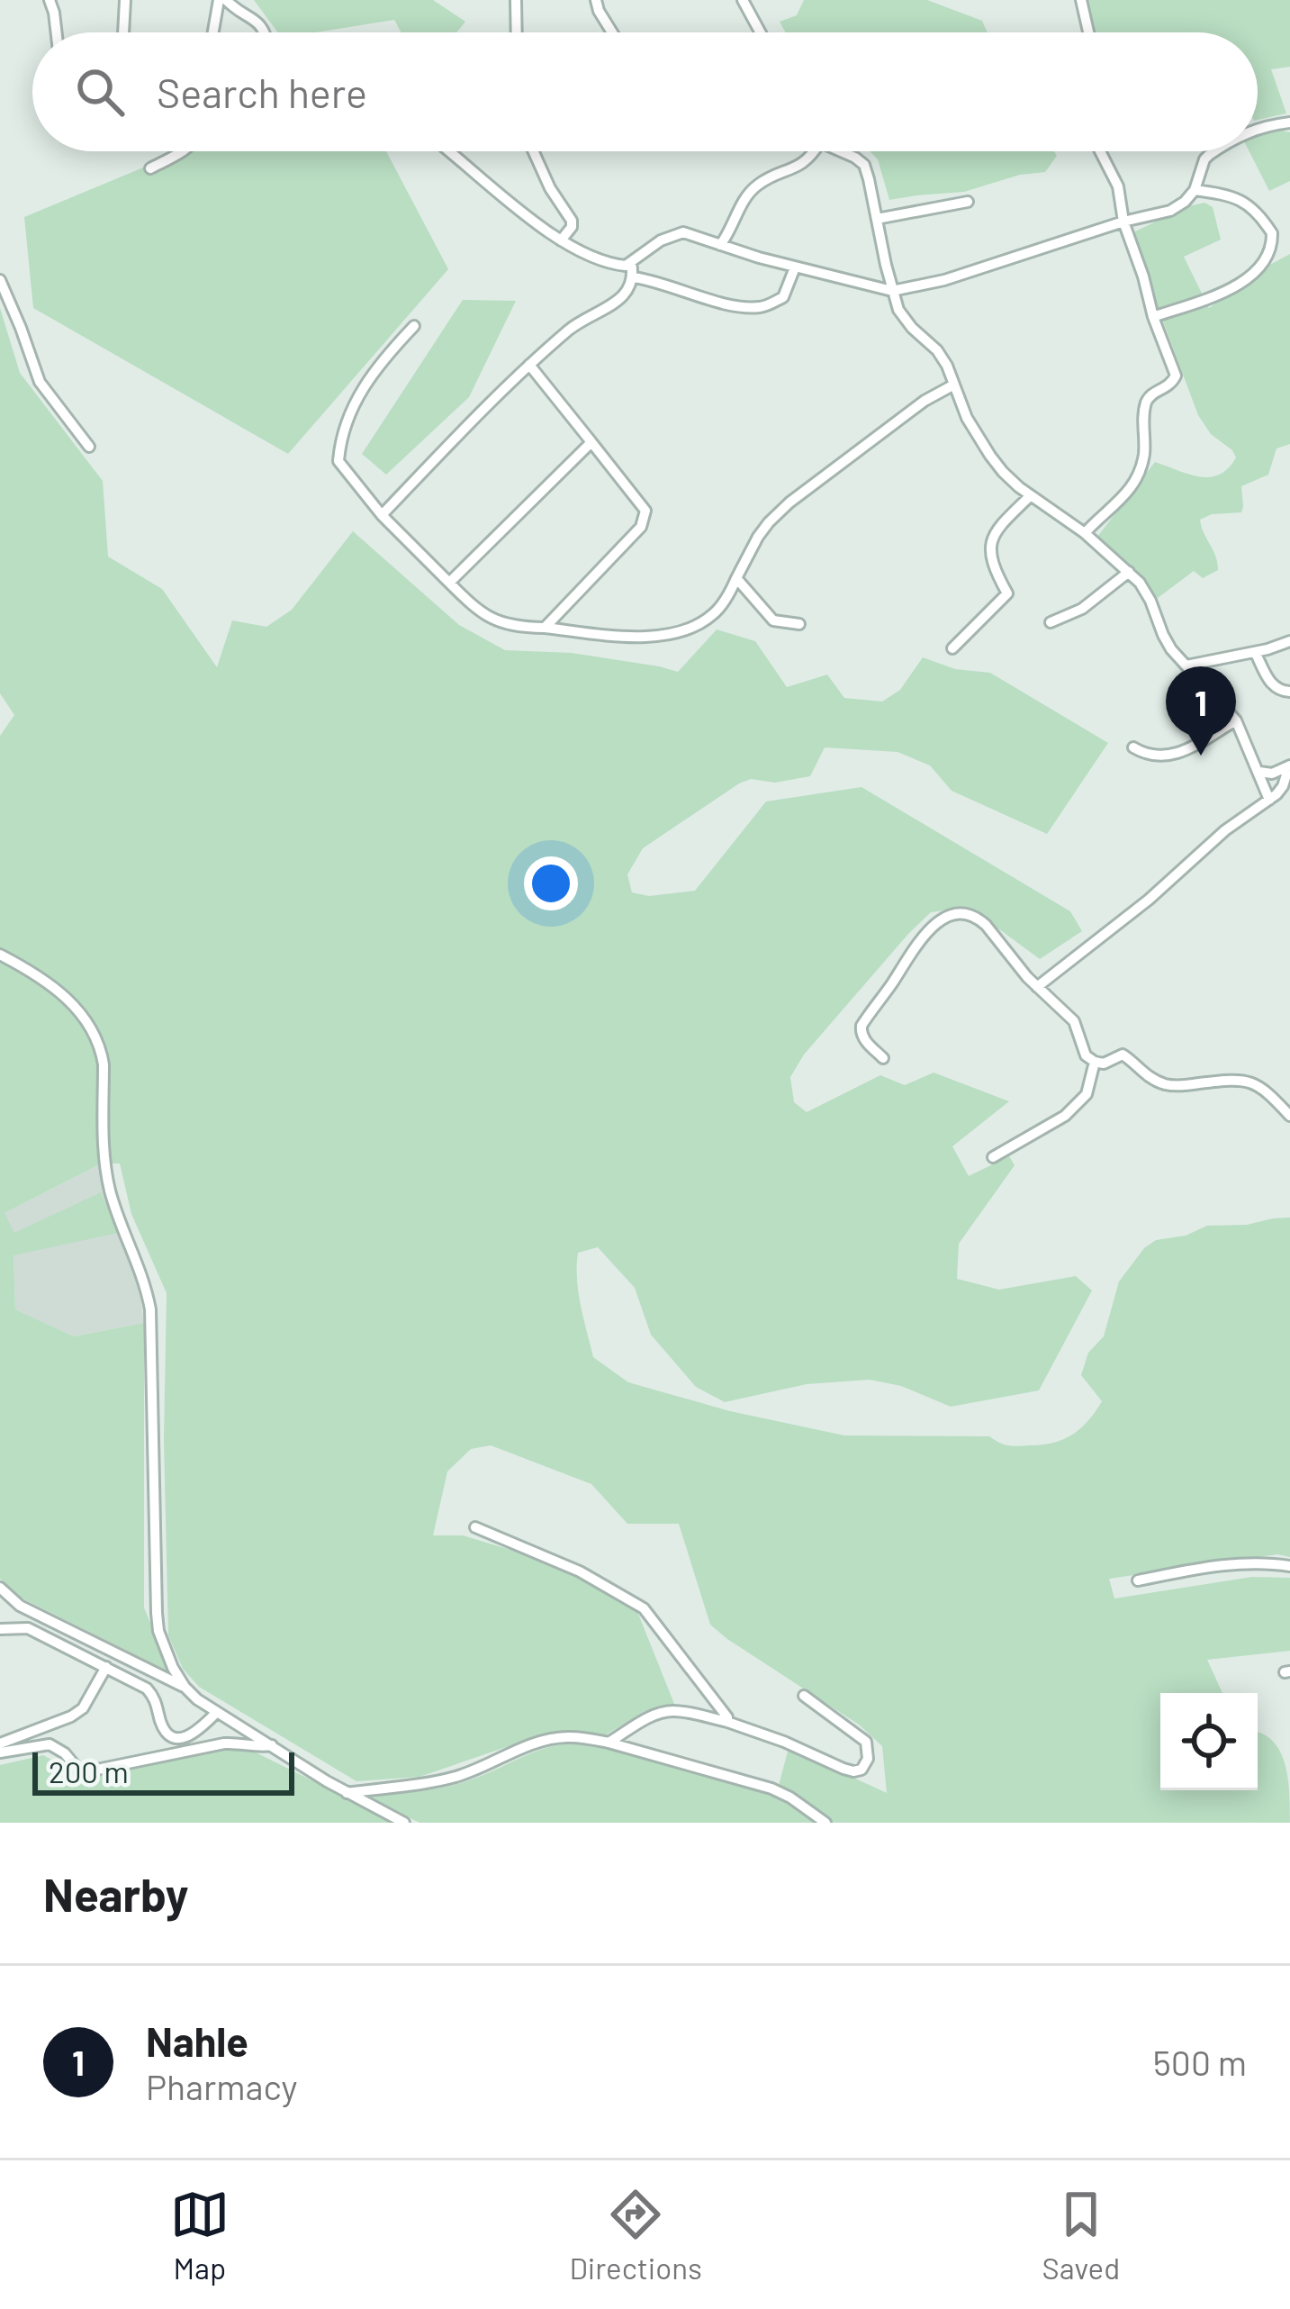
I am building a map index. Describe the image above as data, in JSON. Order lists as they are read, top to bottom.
{
  "scale_bar": "200 m",
  "page": {
    "search": "Search here",
    "pins": "1",
    "scale": "200 m",
    "heading": "Nearby",
    "list": [
      {
        "mark": "1",
        "name": "Nahle",
        "note": "Pharmacy",
        "value": "500 m"
      }
    ],
    "nav": ["Map", "Directions", "Saved"]
  }
}
